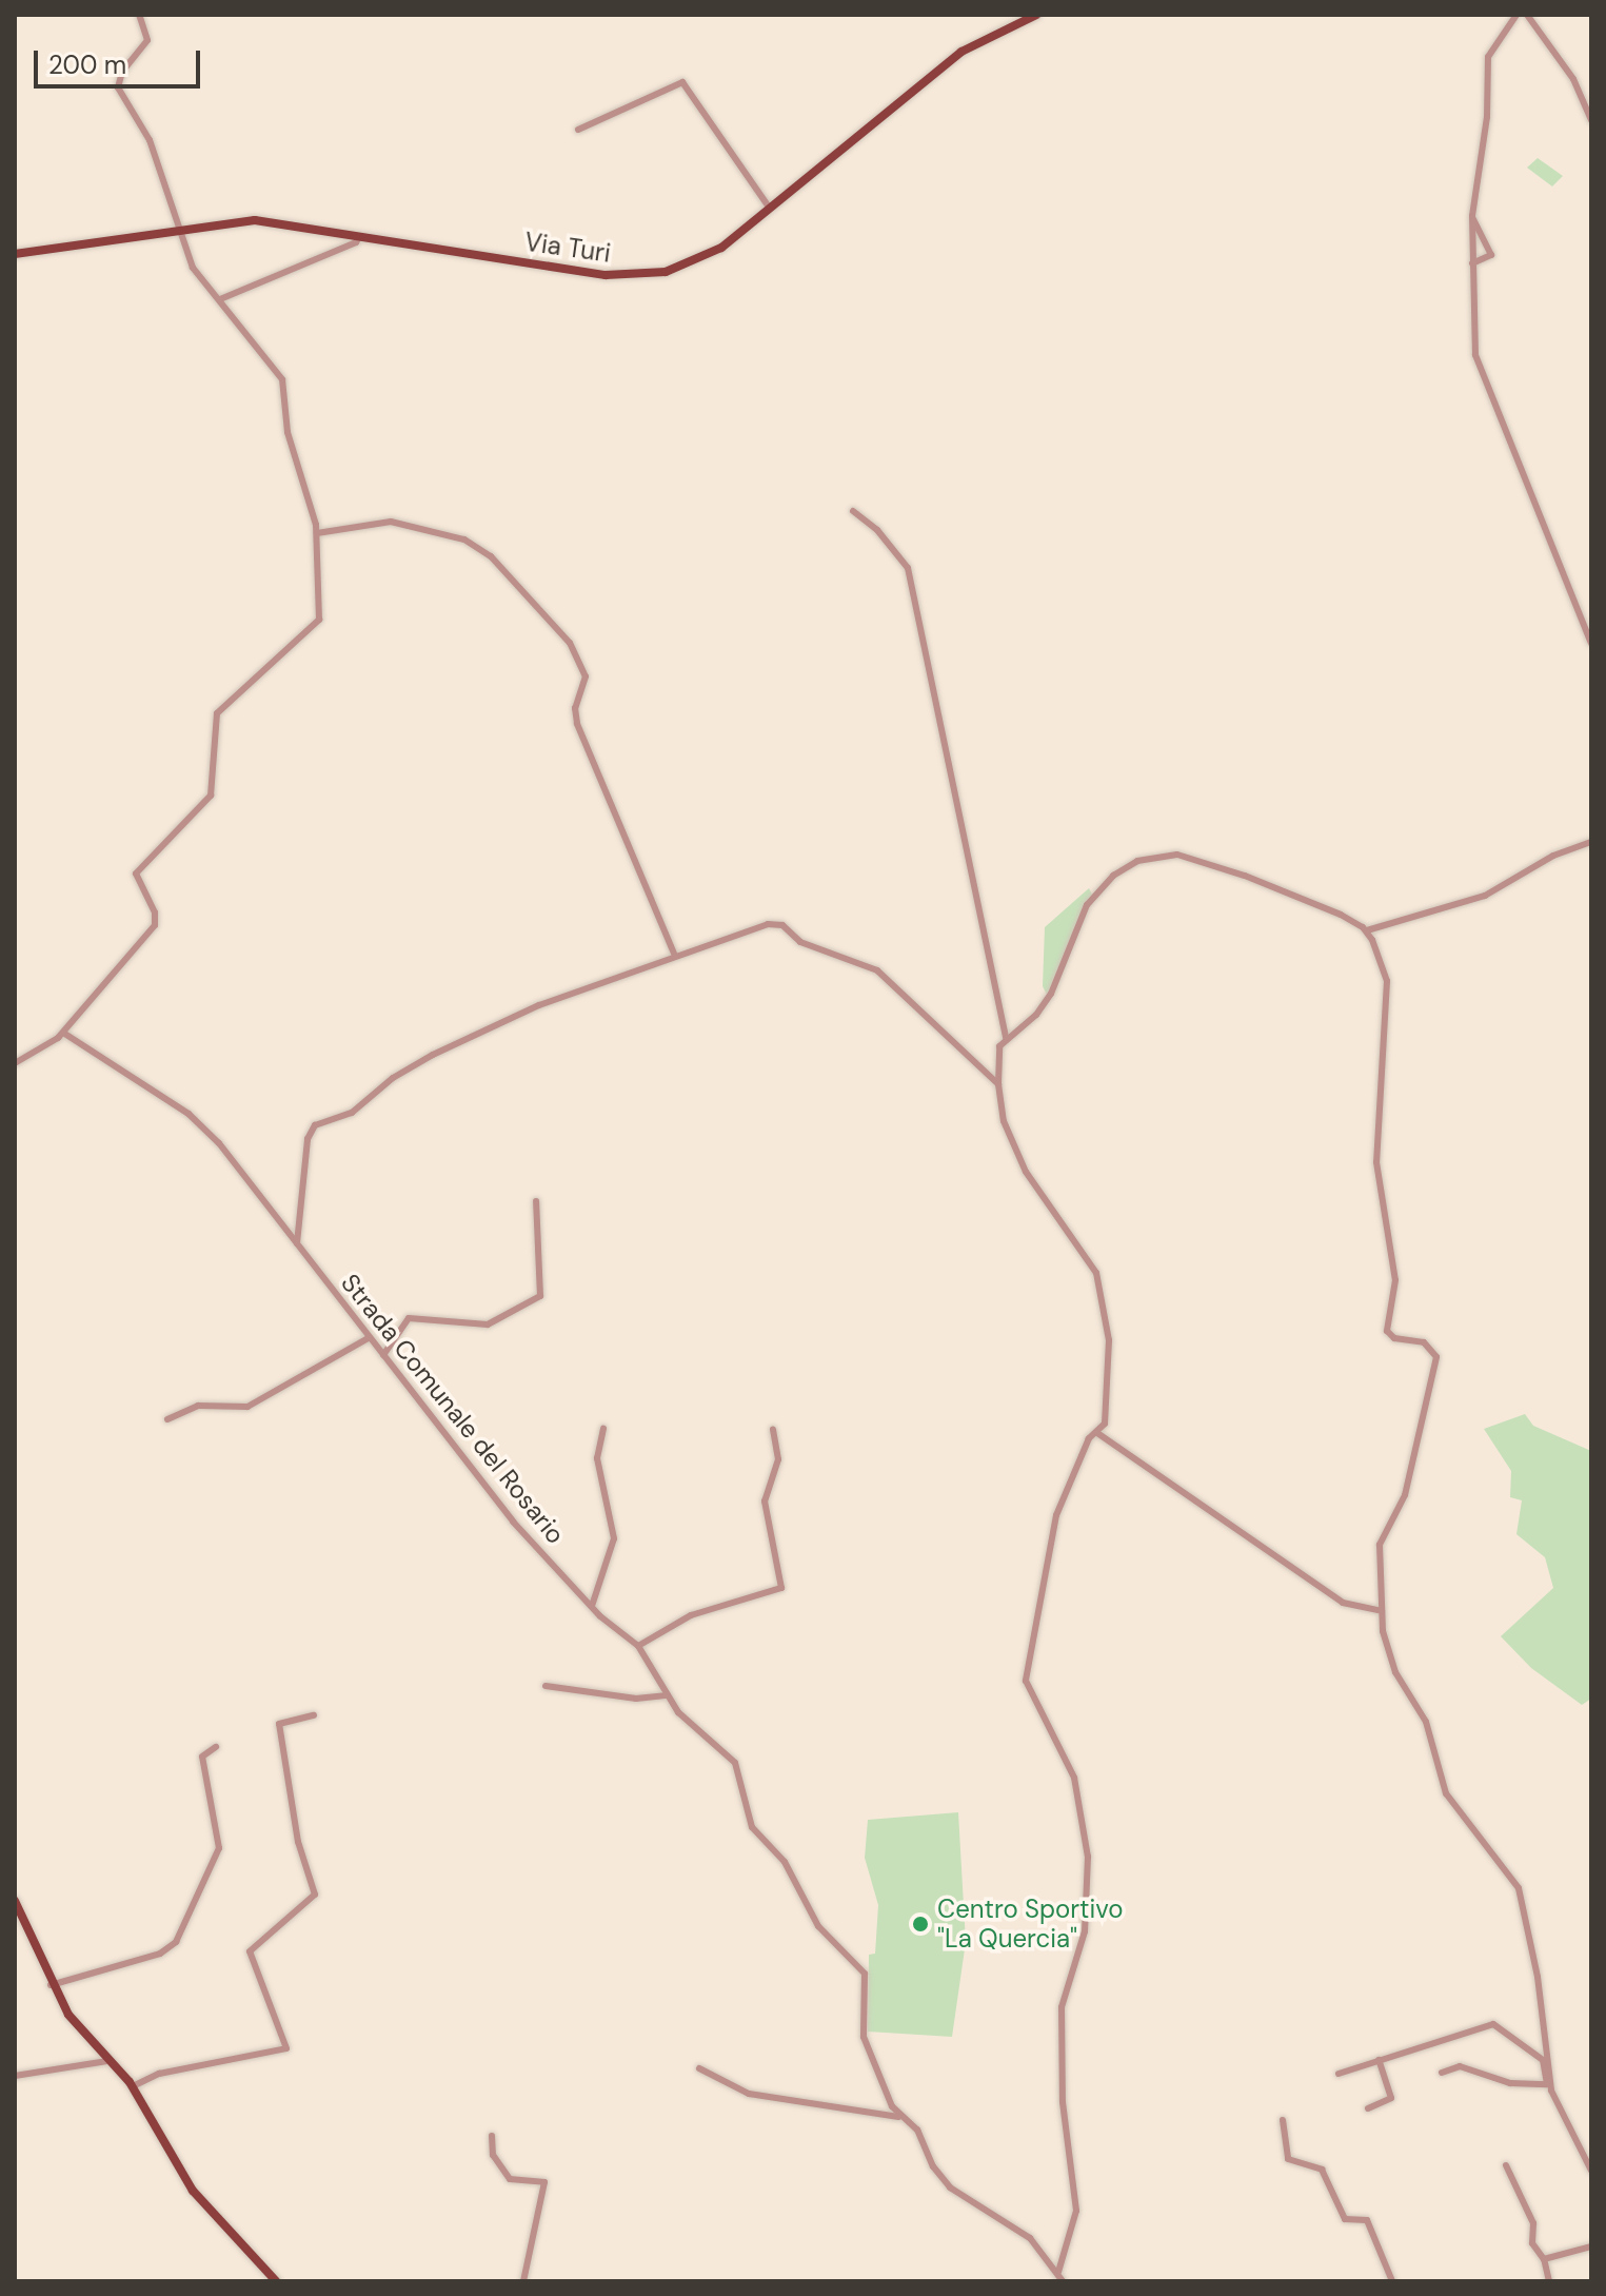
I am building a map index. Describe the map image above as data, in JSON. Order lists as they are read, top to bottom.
{
  "streets": {
    "main road": ["Via Turi"],
    "street": ["Strada Comunale del Rosario"]
  },
  "places": ["Centro Sportivo \"La Quercia\""],
  "scale_bar": "200 m"
}
